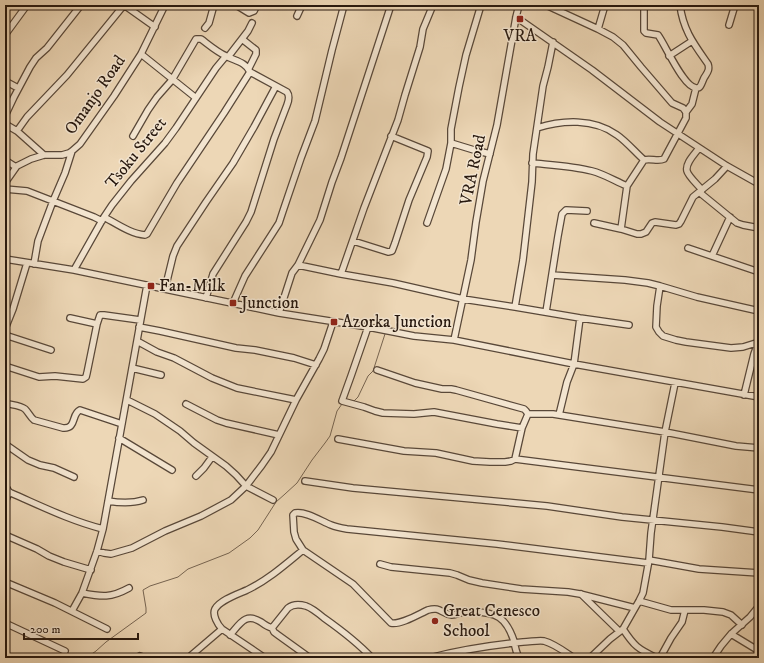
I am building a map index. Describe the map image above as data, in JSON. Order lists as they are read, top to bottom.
{
  "streets": {
    "street": ["Omanjo Road", "Tsoku Street", "VRA Road"]
  },
  "places": {
    "transit": [
      "VRA",
      "Fan-Milk",
      "Junction",
      "Azorka Junction"
    ],
    "other": ["Great Cenesco School"]
  },
  "scale_bar": "200 m"
}
